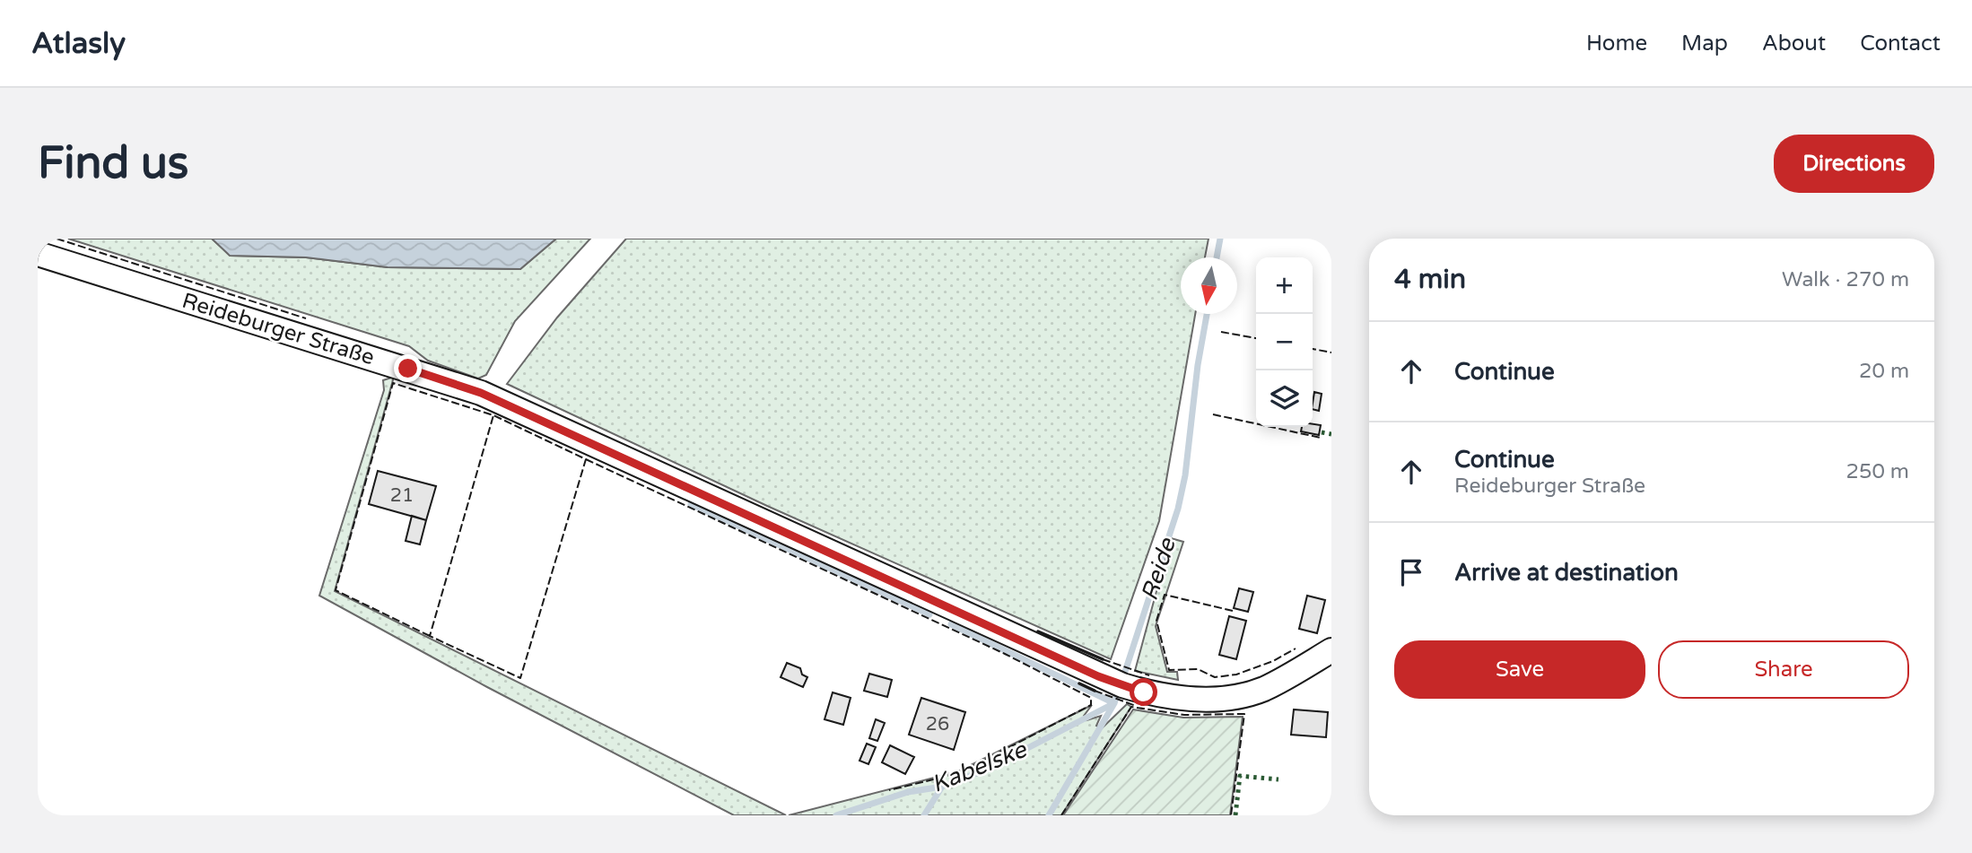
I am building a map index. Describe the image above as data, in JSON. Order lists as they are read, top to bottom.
{
  "streets": {
    "street": ["Reideburger Straße"]
  },
  "water": ["Reide", "Kabelske"],
  "house_numbers": ["21", "26"],
  "north": "bottom",
  "page": {
    "header": "Atlasly",
    "nav": [
      "Home",
      "Map",
      "About",
      "Contact"
    ],
    "buttons": [
      "Directions",
      ["Save", "Share"]
    ],
    "title": "Find us",
    "heading": ["4 min", "Walk · 270 m"],
    "map_buttons": ["+", "−"],
    "list": [
      ["Continue", "20 m"],
      ["Continue", "Reideburger Straße", "250 m"],
      "Arrive at destination"
    ]
  }
}
